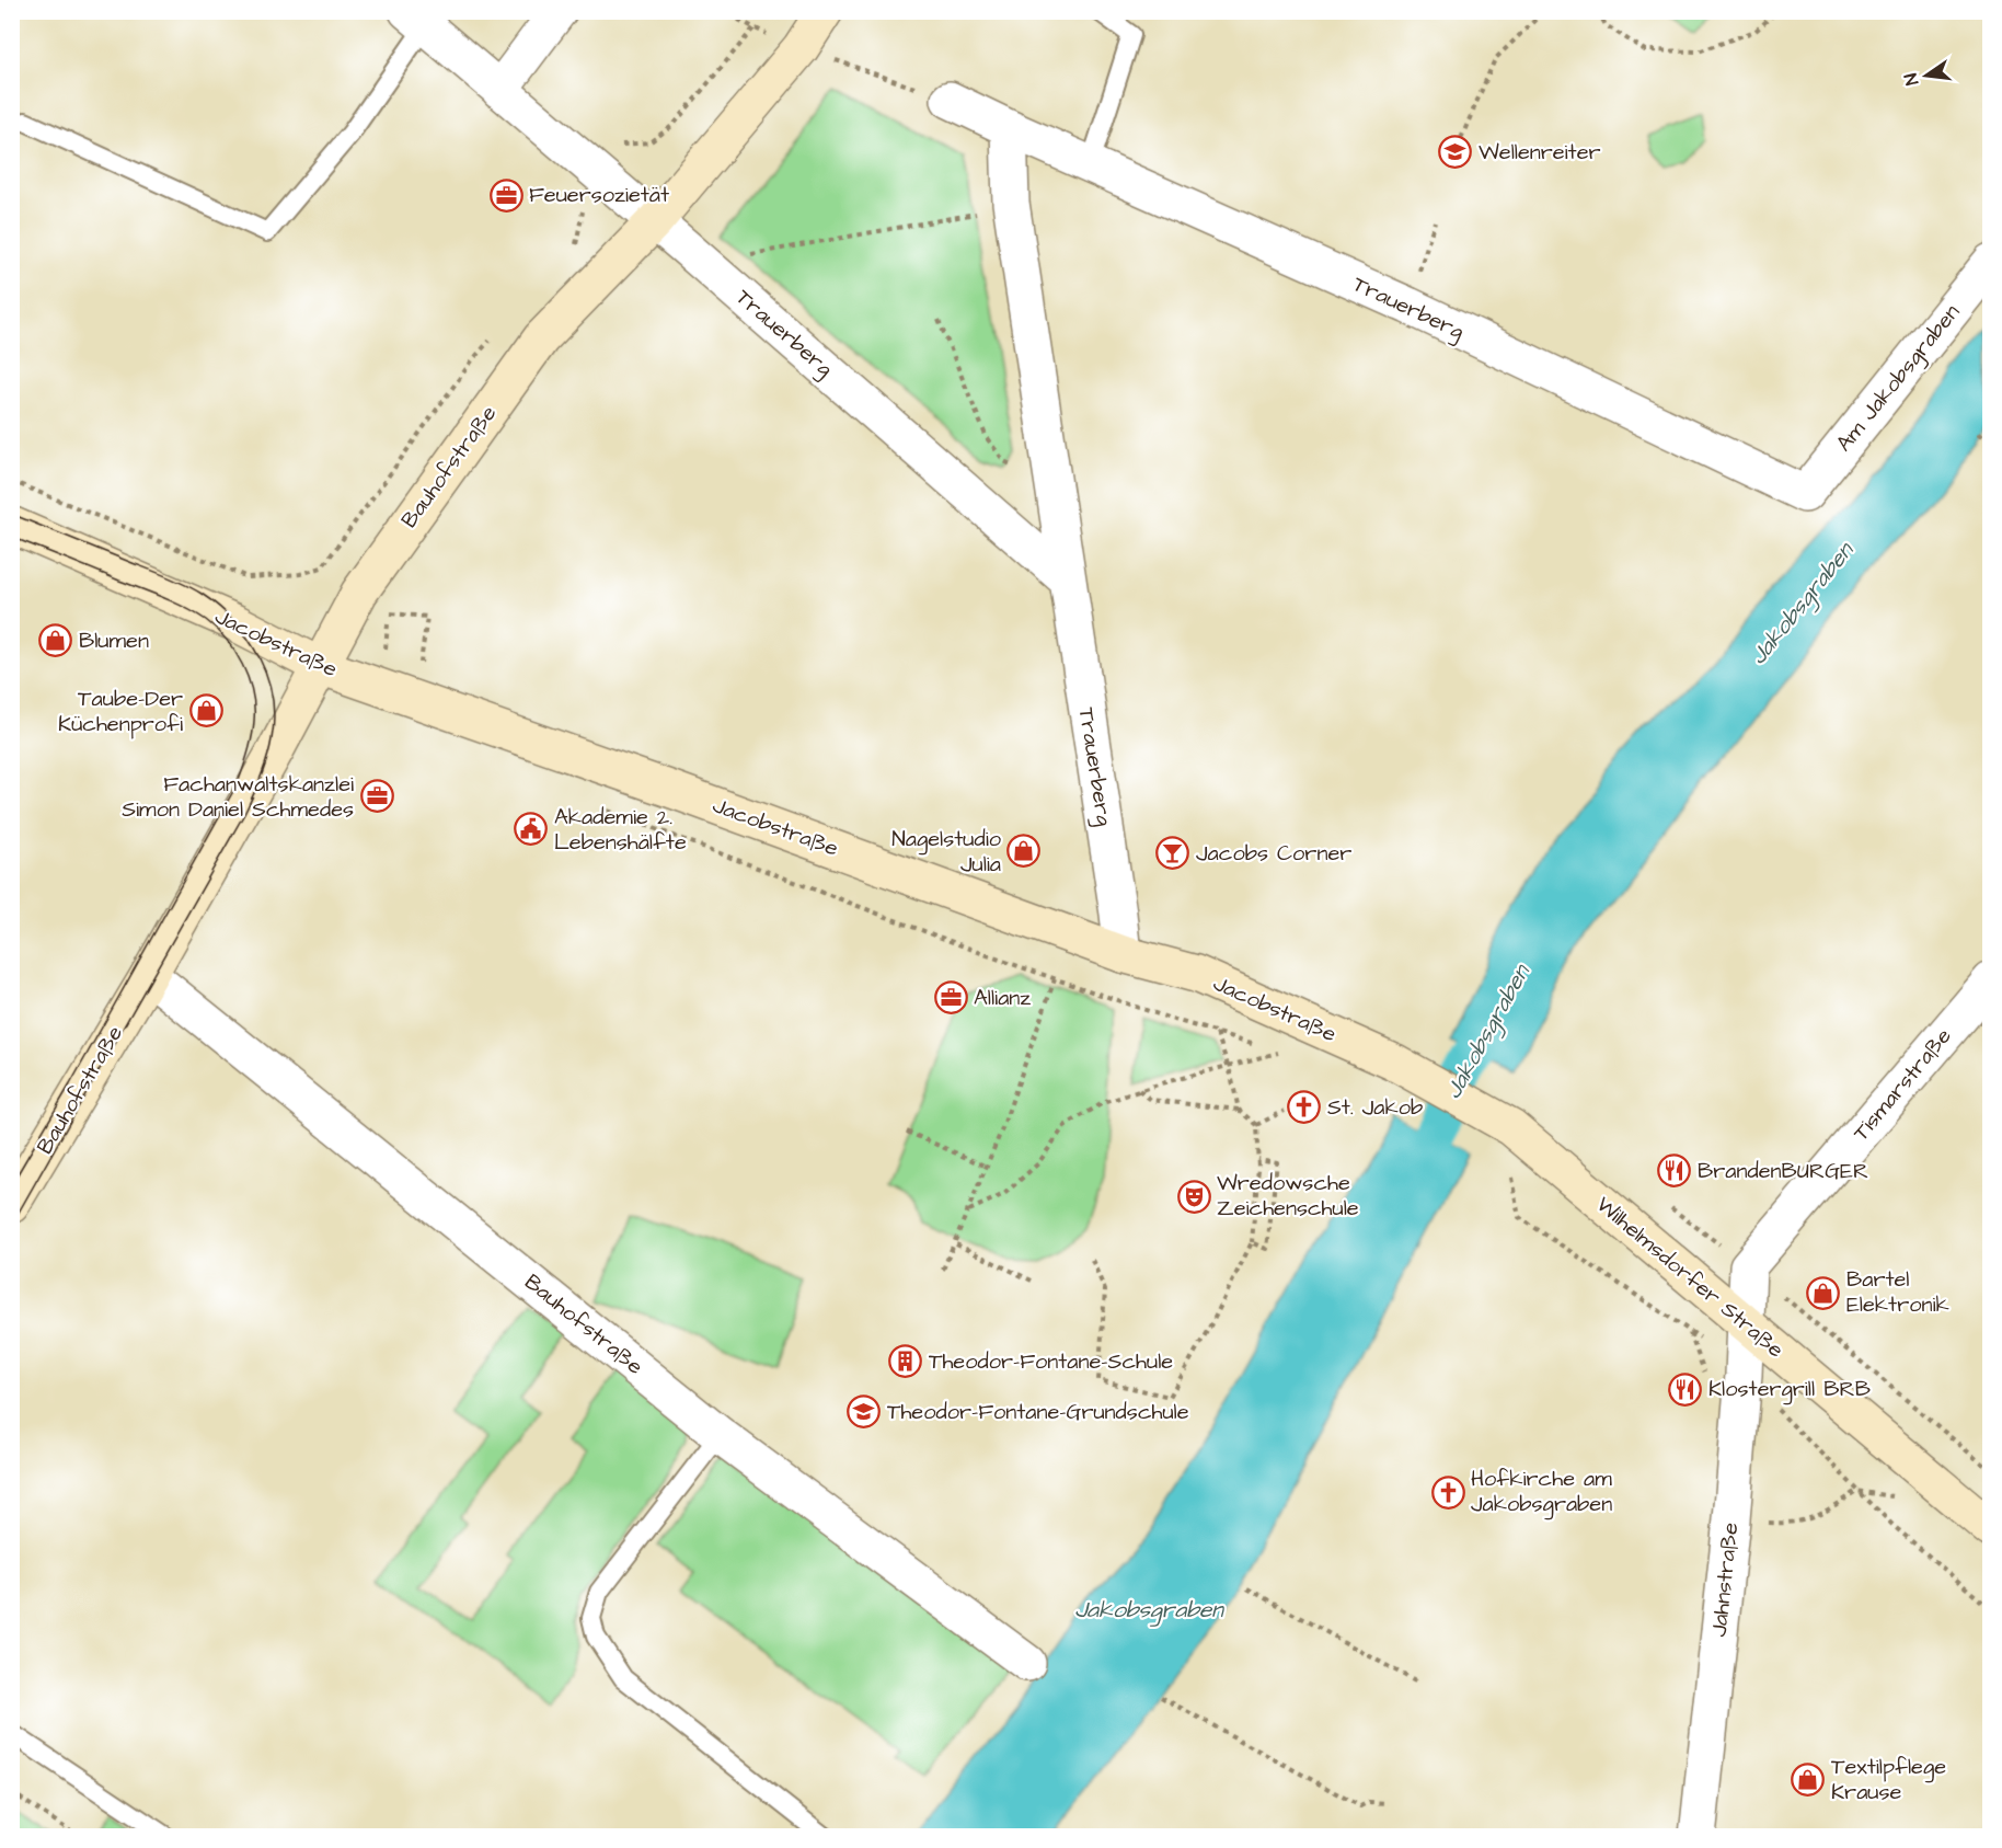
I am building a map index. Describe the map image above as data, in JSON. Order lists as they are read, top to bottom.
{
  "streets": {
    "street": [
      "Trauerberg",
      "Am Jakobsgraben",
      "Bauhofstraße",
      "Jacobstraße",
      "Tismarstraße",
      "Wilhelmsdorfer Straße",
      "Jahnstraße"
    ]
  },
  "crossings": [
    ["Trauerberg", "Am Jakobsgraben"],
    ["Trauerberg", "Bauhofstraße"],
    ["Trauerberg", "Jacobstraße"],
    ["Bauhofstraße", "Jacobstraße"],
    ["Jacobstraße", "Wilhelmsdorfer Straße"],
    ["Tismarstraße", "Wilhelmsdorfer Straße"],
    ["Tismarstraße", "Jahnstraße"],
    ["Wilhelmsdorfer Straße", "Jahnstraße"]
  ],
  "water": ["Jakobsgraben"],
  "places": {
    "school or university": ["Wellenreiter", "Theodor-Fontane-Grundschule"],
    "office": ["Feuersozietät", "Fachanwaltskanzlei Simon Daniel Schmedes", "Allianz"],
    "shop": [
      "Blumen",
      "Taube-Der Küchenprofi",
      "Nagelstudio Julia",
      "Bartel Elektronik",
      "Textilpflege Krause"
    ],
    "public building": ["Akademie 2. Lebenshälfte"],
    "bar": ["Jacobs Corner"],
    "church": ["St. Jakob", "Hofkirche am Jakobsgraben"],
    "restaurant": ["BrandenBURGER", "Klostergrill BRB"],
    "theatre": ["Wredowsche Zeichenschule"],
    "building": ["Theodor-Fontane-Schule"]
  },
  "north": "left"
}
